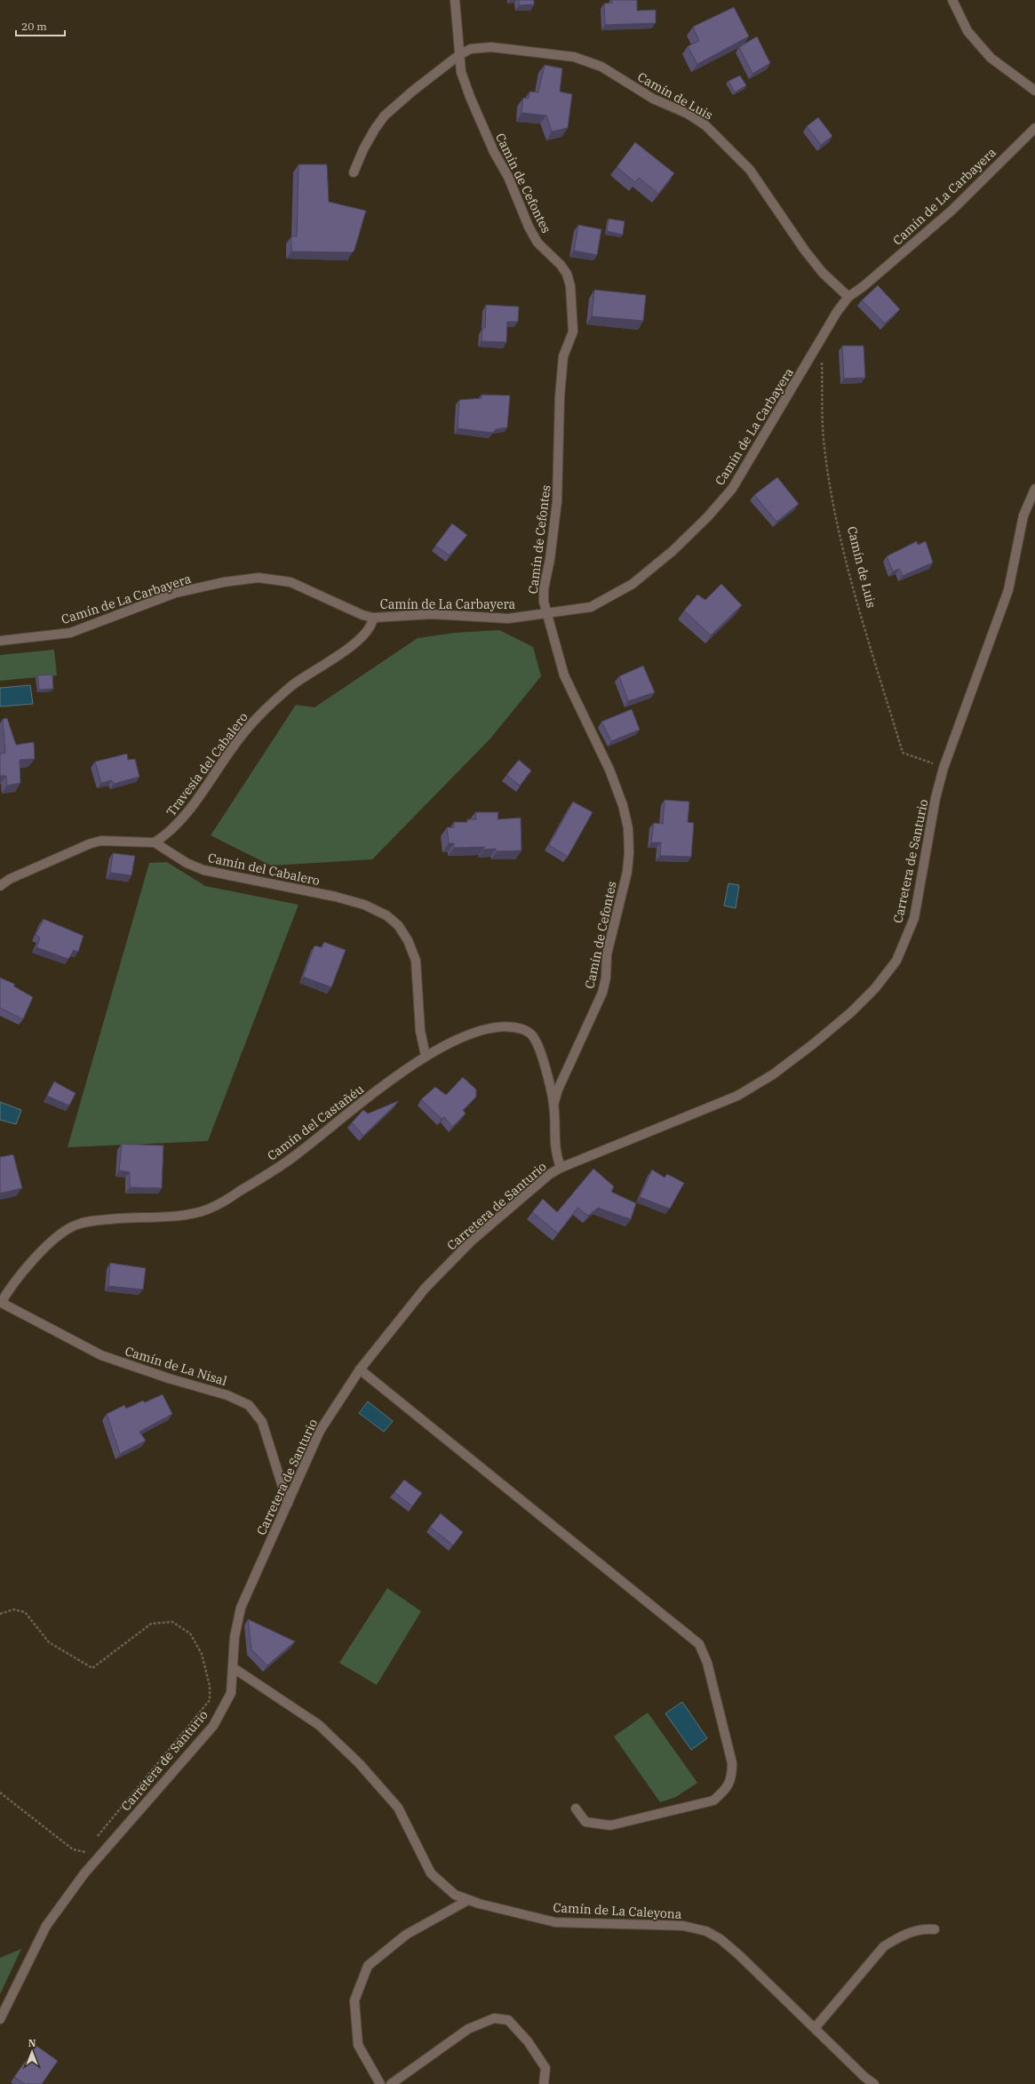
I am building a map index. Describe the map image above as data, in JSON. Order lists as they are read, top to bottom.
{
  "streets": {
    "street": [
      "Camín de Luis",
      "Camín de Cefontes",
      "Camín de La Carbayera",
      "Travesía del Cabalero",
      "Carretera de Santurio",
      "Camín del Cabalero",
      "Camín del Castañéu",
      "Camín de La Nisal",
      "Camín de La Caleyona"
    ]
  },
  "crossings": [
    ["Camín de Luis", "Camín de Cefontes"],
    ["Camín de Luis", "Camín de La Carbayera"],
    ["Camín de Luis", "Carretera de Santurio"],
    ["Camín de Cefontes", "Camín de La Carbayera"],
    ["Camín de Cefontes", "Camín del Castañéu"],
    ["Camín de La Carbayera", "Travesía del Cabalero"],
    ["Travesía del Cabalero", "Camín del Cabalero"],
    ["Carretera de Santurio", "Camín del Castañéu"],
    ["Carretera de Santurio", "Camín de La Nisal"],
    ["Carretera de Santurio", "Camín de La Caleyona"],
    ["Camín del Cabalero", "Camín del Castañéu"],
    ["Camín del Castañéu", "Camín de La Nisal"]
  ],
  "scale_bar": "20 m",
  "north": "top"
}
